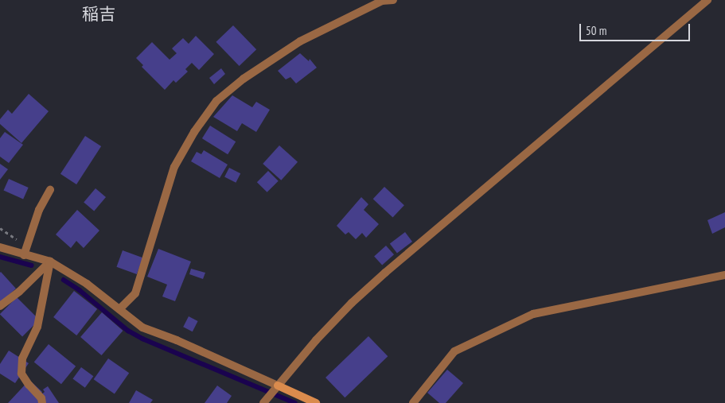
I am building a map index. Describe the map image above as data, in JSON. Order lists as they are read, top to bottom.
{
  "districts": ["稲吉"],
  "scale_bar": "50 m"
}
